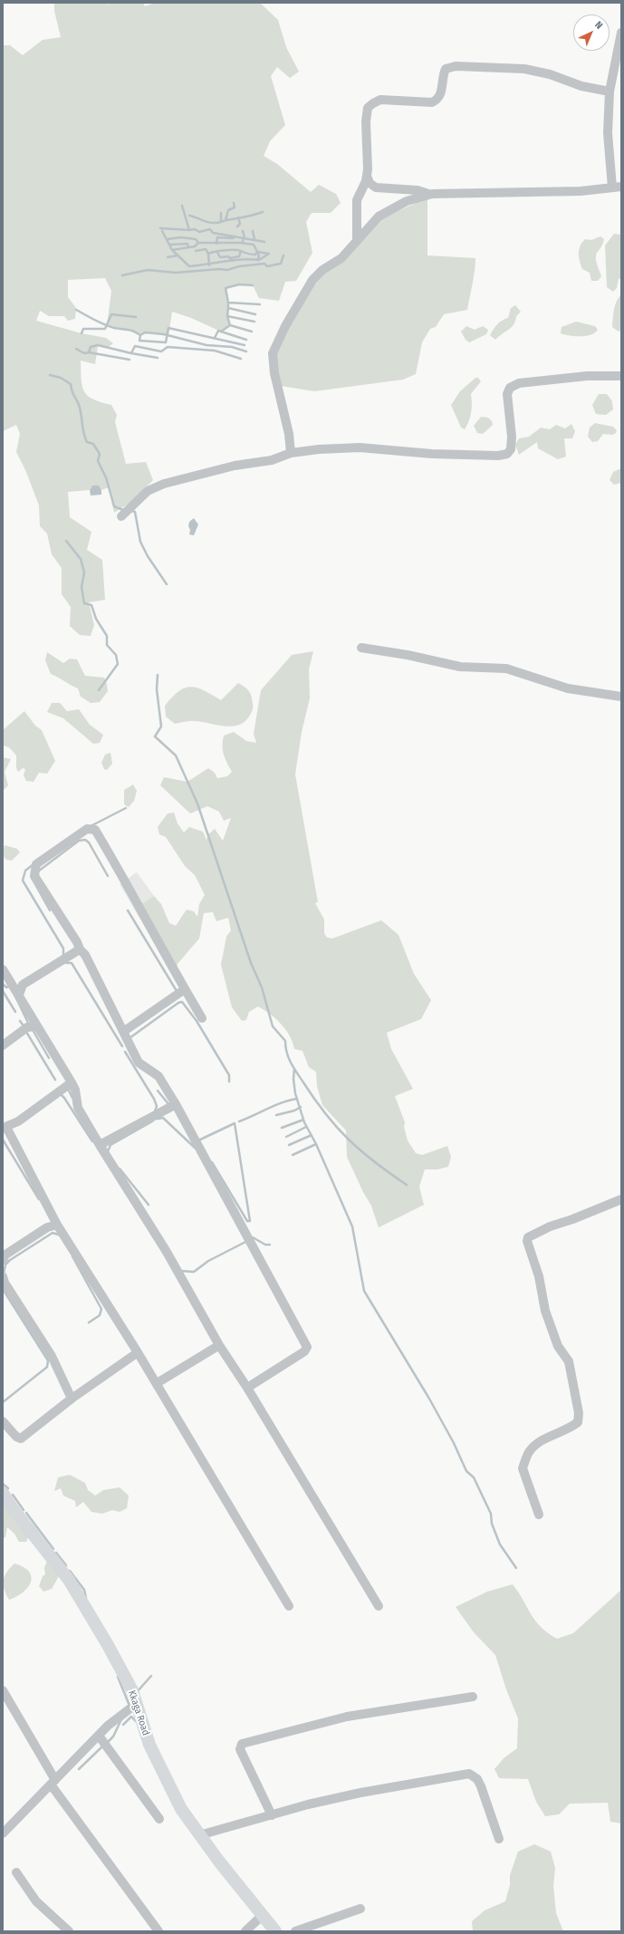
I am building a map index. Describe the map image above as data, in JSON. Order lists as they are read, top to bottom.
{
  "streets": {
    "street": ["Kkaga Road"]
  },
  "north": "top right"
}
